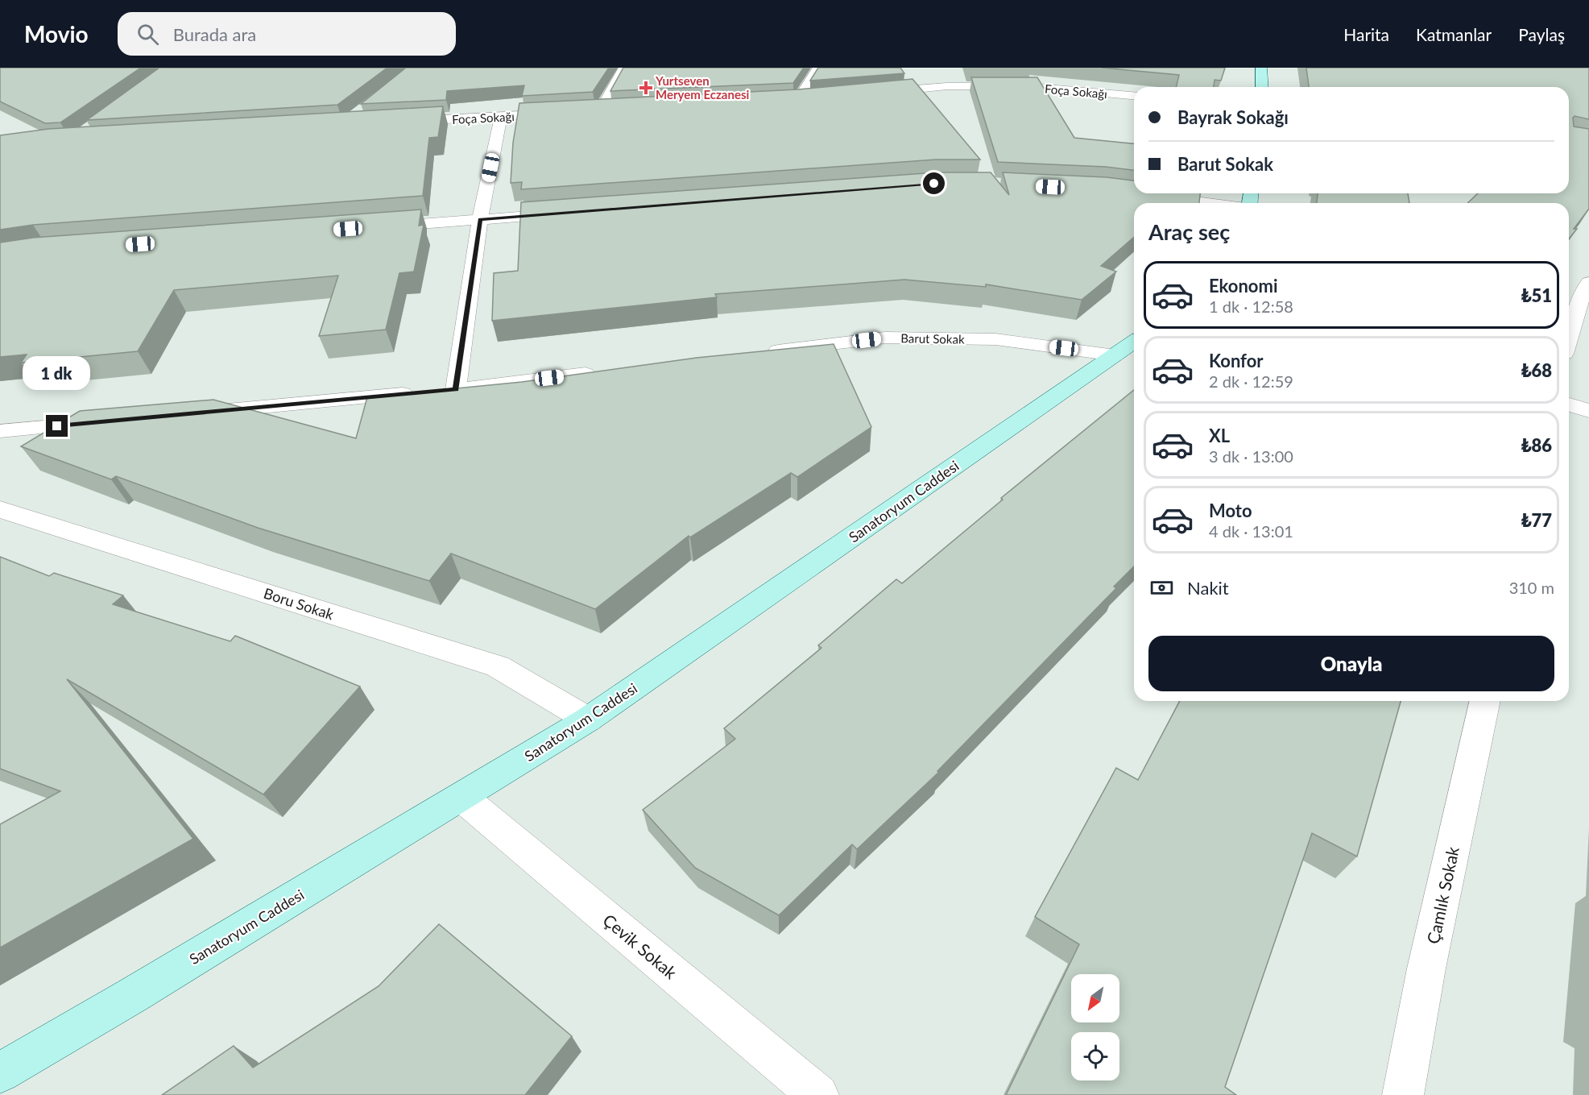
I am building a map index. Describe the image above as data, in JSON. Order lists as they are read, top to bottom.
{
  "streets": {
    "main road": ["Sanatoryum Caddesi"],
    "street": [
      "Foça Sokağı",
      "Barut Sokak",
      "Boru Sokak",
      "Çamlık Sokak",
      "Çevik Sokak"
    ]
  },
  "crossings": [
    ["Barut Sokak", "Sanatoryum Caddesi"],
    ["Sanatoryum Caddesi", "Boru Sokak"],
    ["Sanatoryum Caddesi", "Çevik Sokak"]
  ],
  "places": {
    "health": ["Yurtseven Meryem Eczanesi"]
  },
  "north": "bottom left",
  "page": {
    "header": "Movio",
    "search": "Burada ara",
    "nav": ["Harita", "Katmanlar", "Paylaş"],
    "banner": ["Bayrak Sokağı", "Barut Sokak"],
    "heading": "Araç seç",
    "list": [
      {
        "name": "Ekonomi",
        "note": "1 dk · 12:58",
        "value": "₺51"
      },
      {
        "name": "Konfor",
        "note": "2 dk · 12:59",
        "value": "₺68"
      },
      {
        "name": "XL",
        "note": "3 dk · 13:00",
        "value": "₺86"
      },
      {
        "name": "Moto",
        "note": "4 dk · 13:01",
        "value": "₺77"
      }
    ],
    "bubble": "1 dk",
    "pay": ["Nakit", "310 m"],
    "buttons": "Onayla"
  }
}
